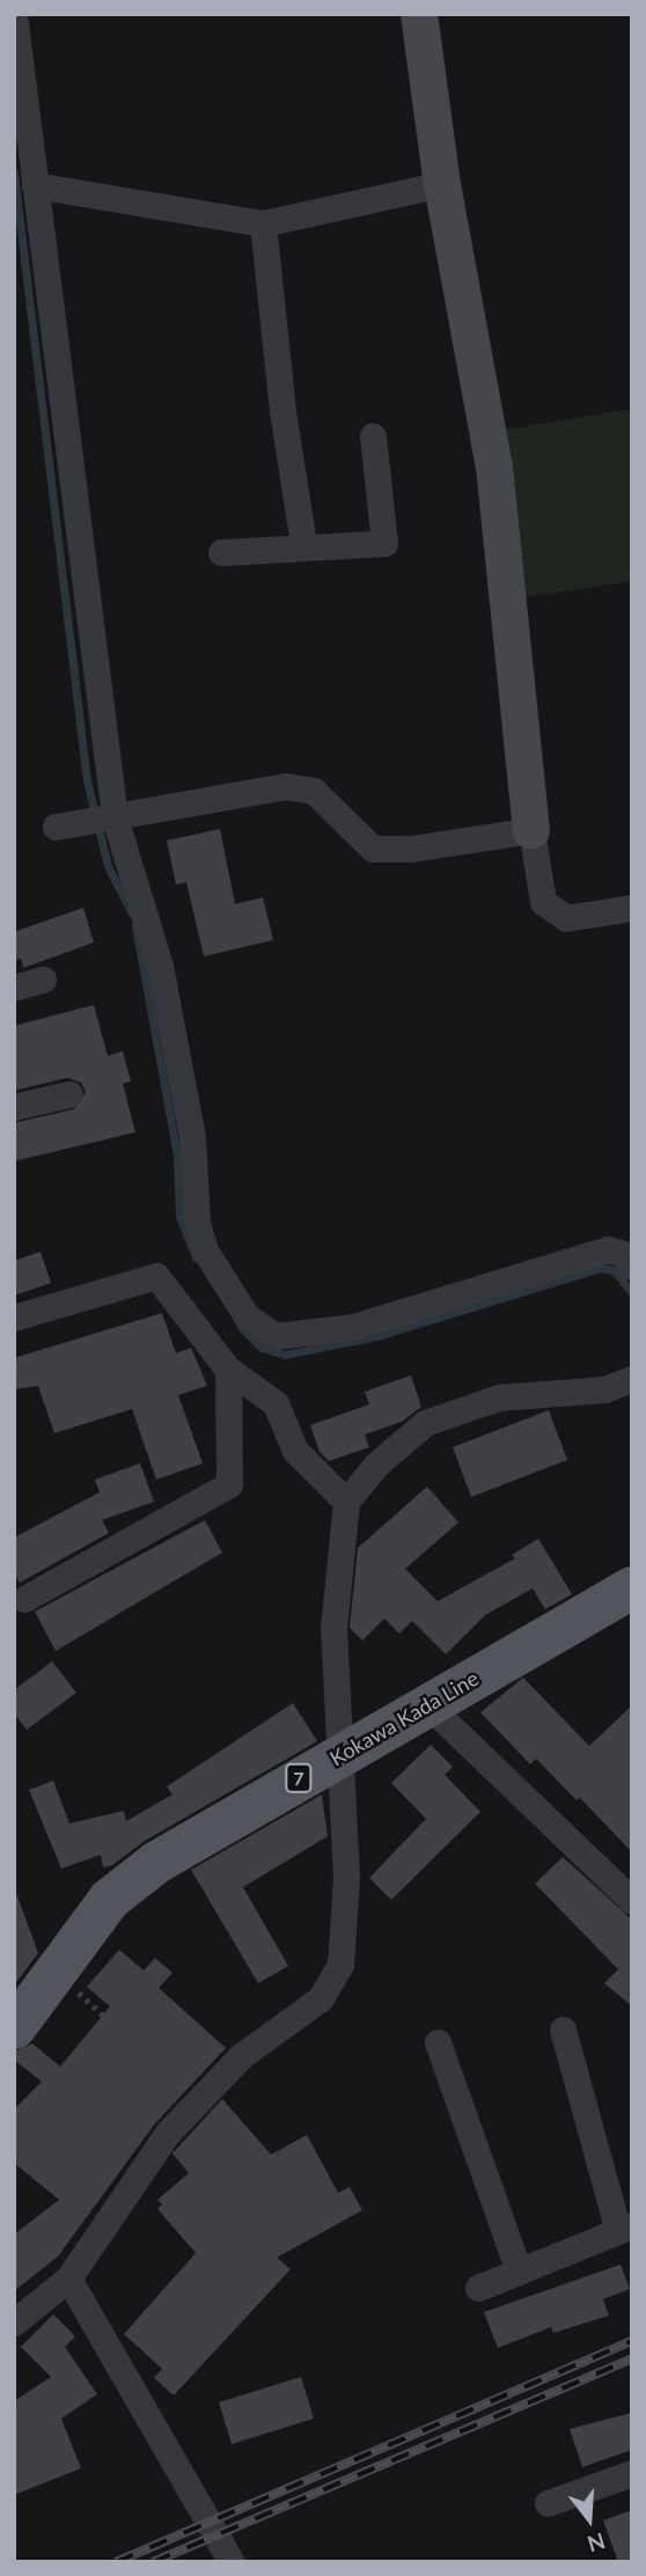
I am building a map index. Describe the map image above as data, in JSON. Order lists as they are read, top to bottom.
{
  "streets": {
    "main road": ["Kokawa Kada Line", "7"]
  },
  "north": "bottom"
}
